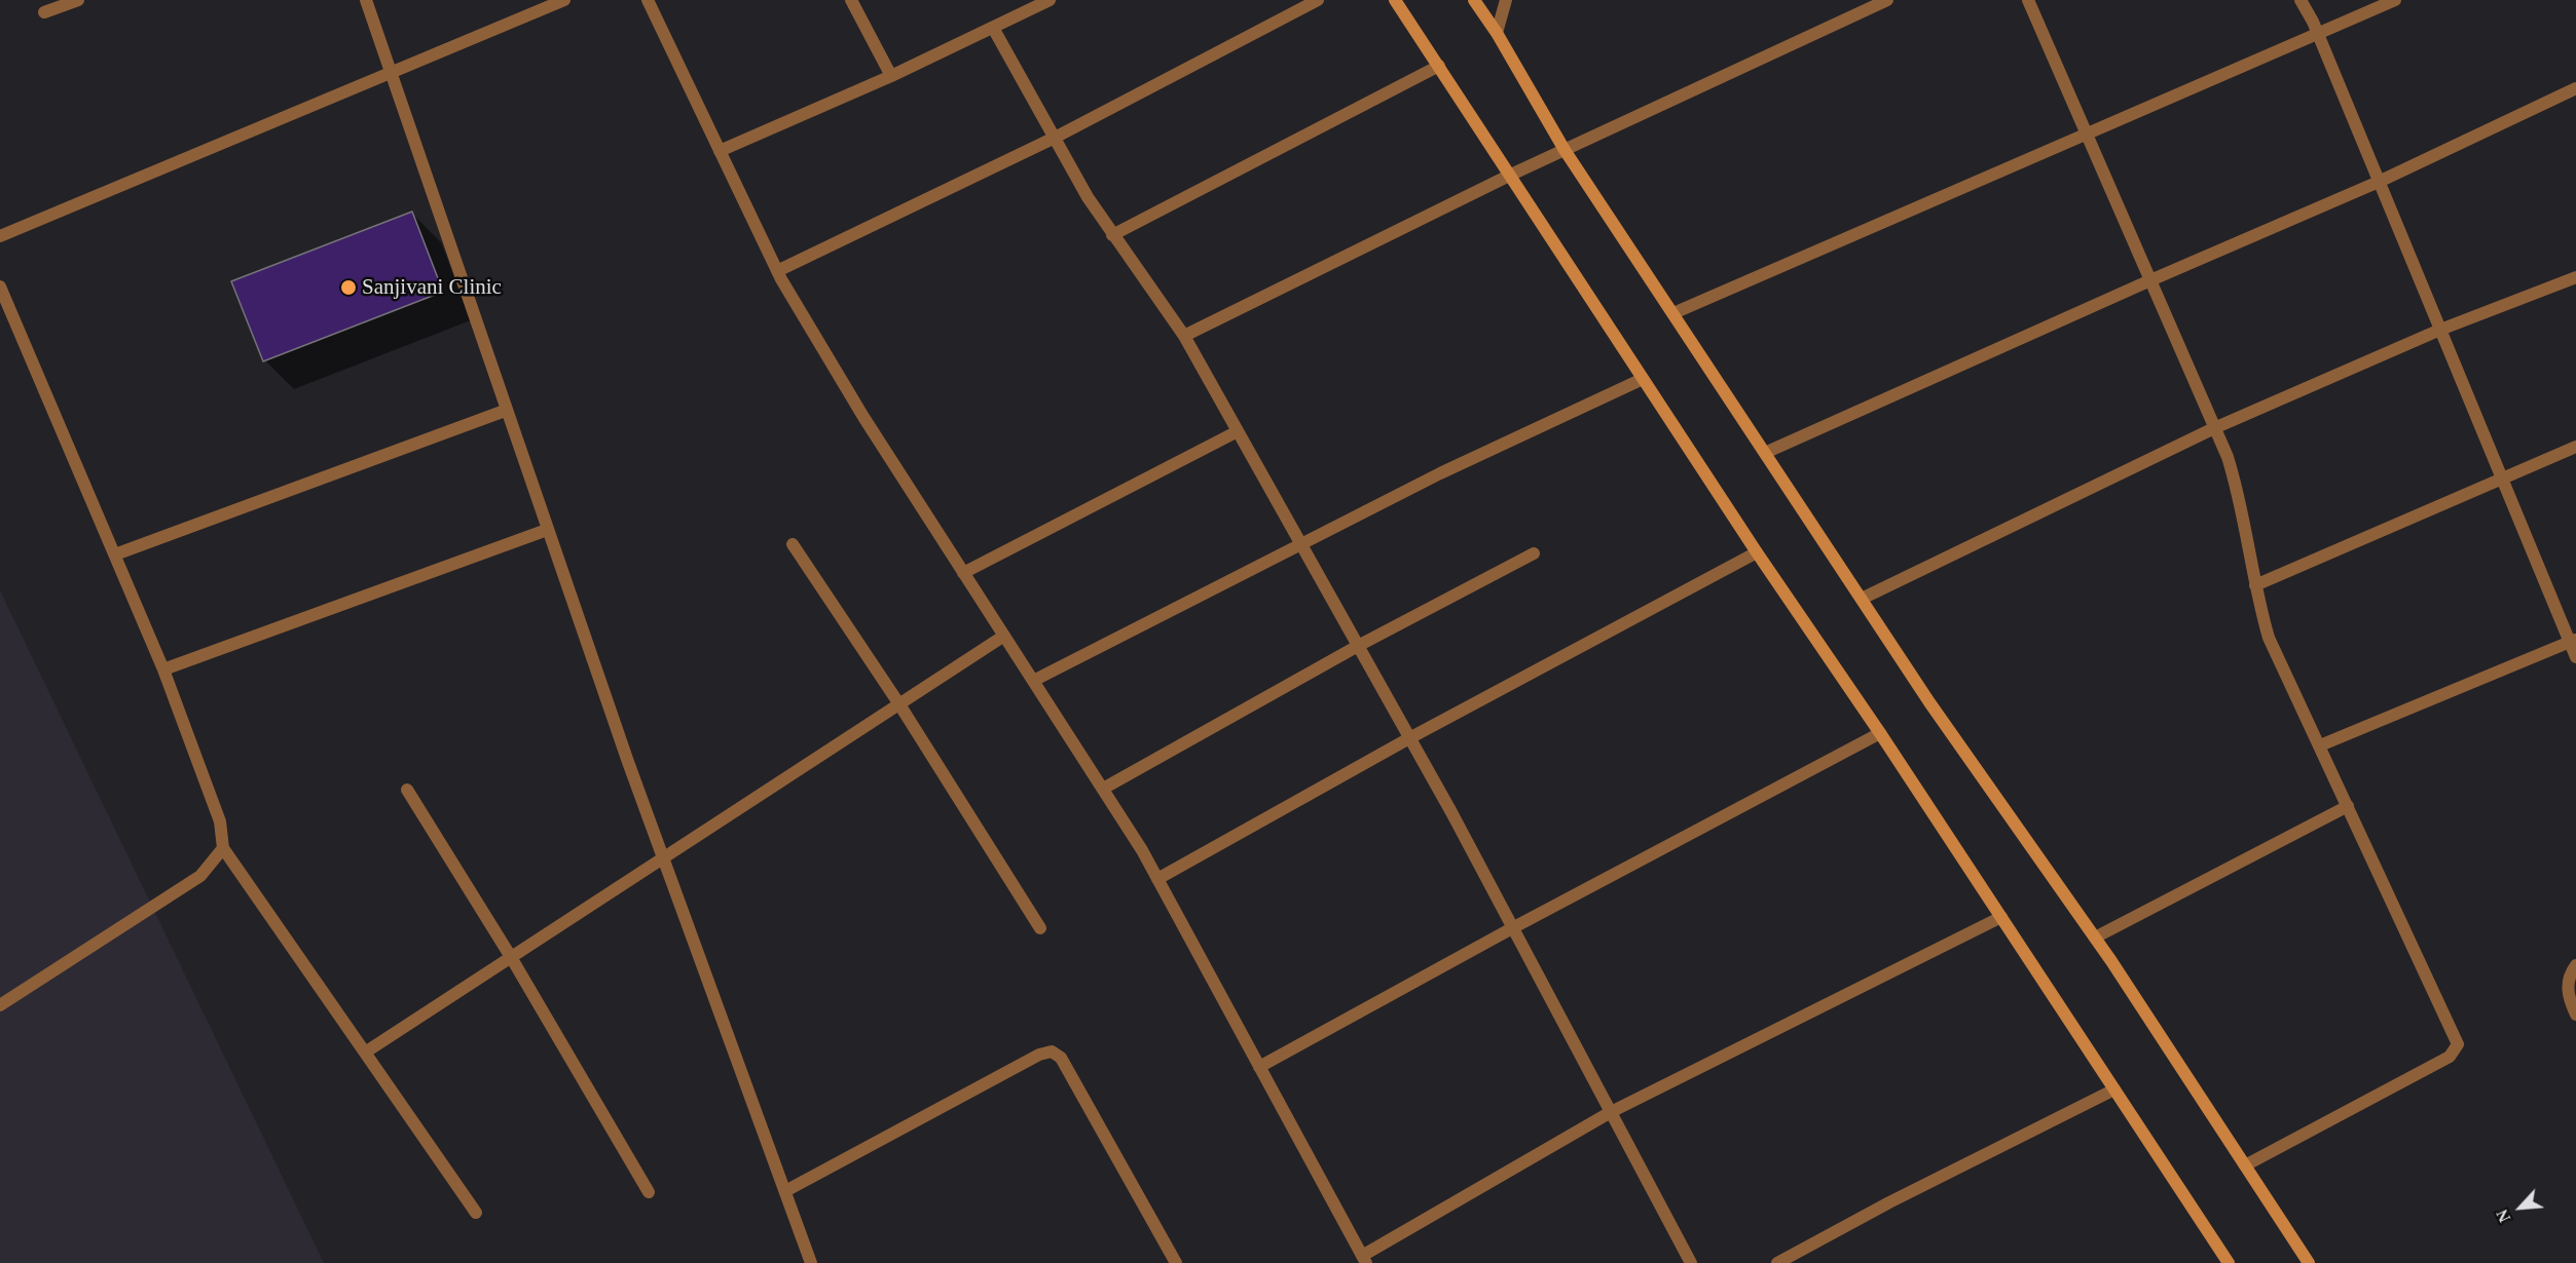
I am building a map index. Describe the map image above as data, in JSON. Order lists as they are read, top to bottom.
{
  "places": ["Sanjivani Clinic"],
  "north": "bottom left"
}
